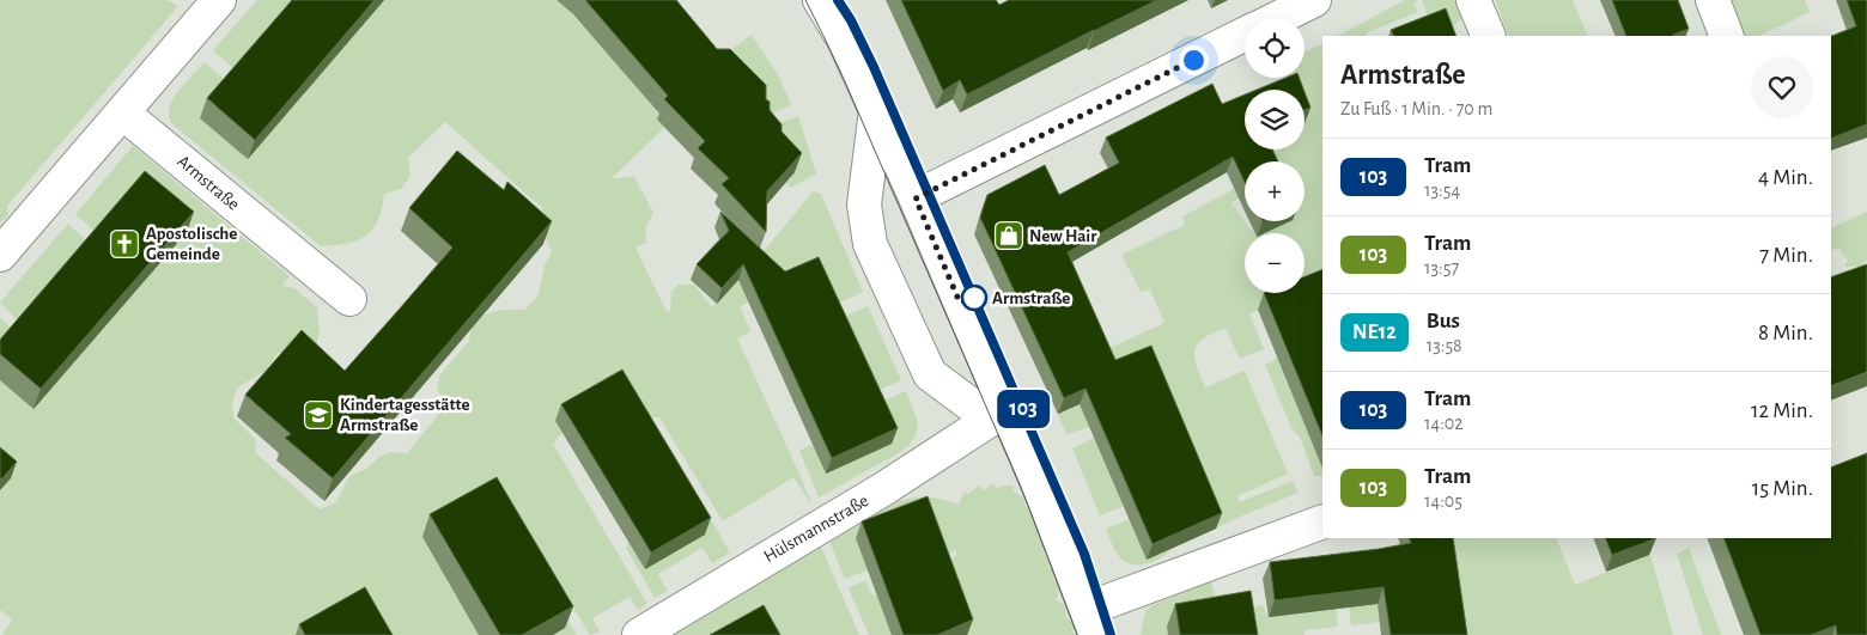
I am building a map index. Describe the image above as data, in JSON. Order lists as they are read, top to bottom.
{
  "streets": {
    "street": ["Armstraße", "Hülsmannstraße"]
  },
  "places": {
    "shop": ["New Hair"],
    "church": ["Apostolische Gemeinde"],
    "other": ["Armstraße"],
    "school or university": ["Kindertagesstätte Armstraße"]
  },
  "lines": ["tram line 103"],
  "page": {
    "on_map": "103",
    "map_buttons": ["+", "−"],
    "heading": ["Armstraße", "Zu Fuß · 1 Min. · 70 m"],
    "list": [
      {
        "mark": "103",
        "name": "Tram",
        "note": "13:54",
        "value": "4 Min."
      },
      {
        "mark": "103",
        "name": "Tram",
        "note": "13:57",
        "value": "7 Min."
      },
      {
        "mark": "NE12",
        "name": "Bus",
        "note": "13:58",
        "value": "8 Min."
      },
      {
        "mark": "103",
        "name": "Tram",
        "note": "14:02",
        "value": "12 Min."
      },
      {
        "mark": "103",
        "name": "Tram",
        "note": "14:05",
        "value": "15 Min."
      }
    ]
  }
}
